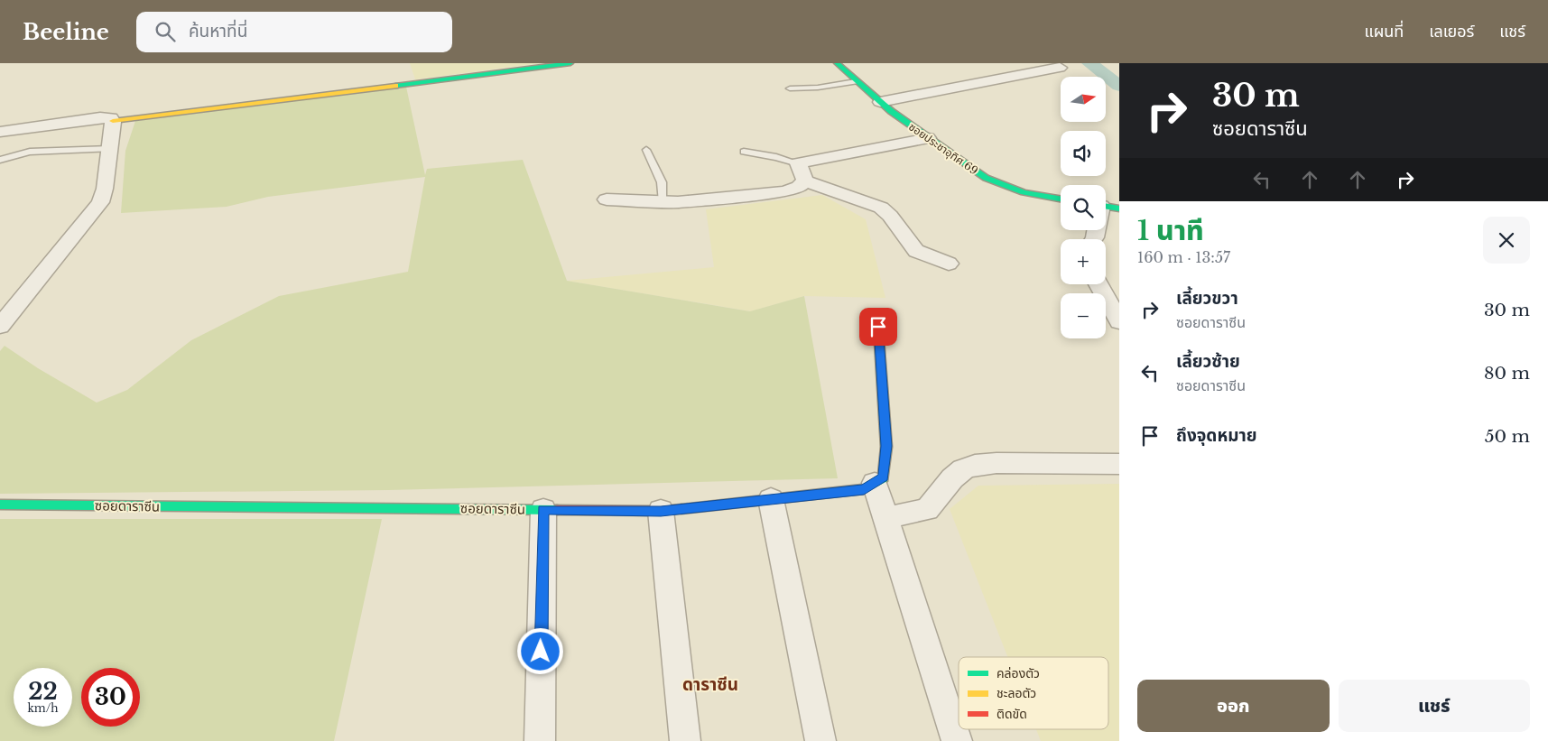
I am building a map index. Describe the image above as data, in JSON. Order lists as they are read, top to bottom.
{
  "streets": {
    "street": ["ซอยประชาอุทิศ 69", "ซอยดาราซีน"]
  },
  "districts": ["ดาราซีน"],
  "legend": ["คล่องตัว", "ชะลอตัว", "ติดขัด"],
  "north": "right",
  "page": {
    "header": "Beeline",
    "search": "ค้นหาที่นี่",
    "nav": ["แผนที่", "เลเยอร์", "แชร์"],
    "turn": ["30 m", "ซอยดาราซีน"],
    "map_buttons": ["+", "−"],
    "heading": ["1 นาที", "160 m · 13:57"],
    "list": [
      {
        "name": "เลี้ยวขวา",
        "note": "ซอยดาราซีน",
        "value": "30 m"
      },
      {
        "name": "เลี้ยวซ้าย",
        "note": "ซอยดาราซีน",
        "value": "80 m"
      },
      {
        "name": "ถึงจุดหมาย",
        "value": "50 m"
      }
    ],
    "speed": "22 km/h",
    "limit": "30",
    "buttons": ["ออก", "แชร์"]
  }
}
